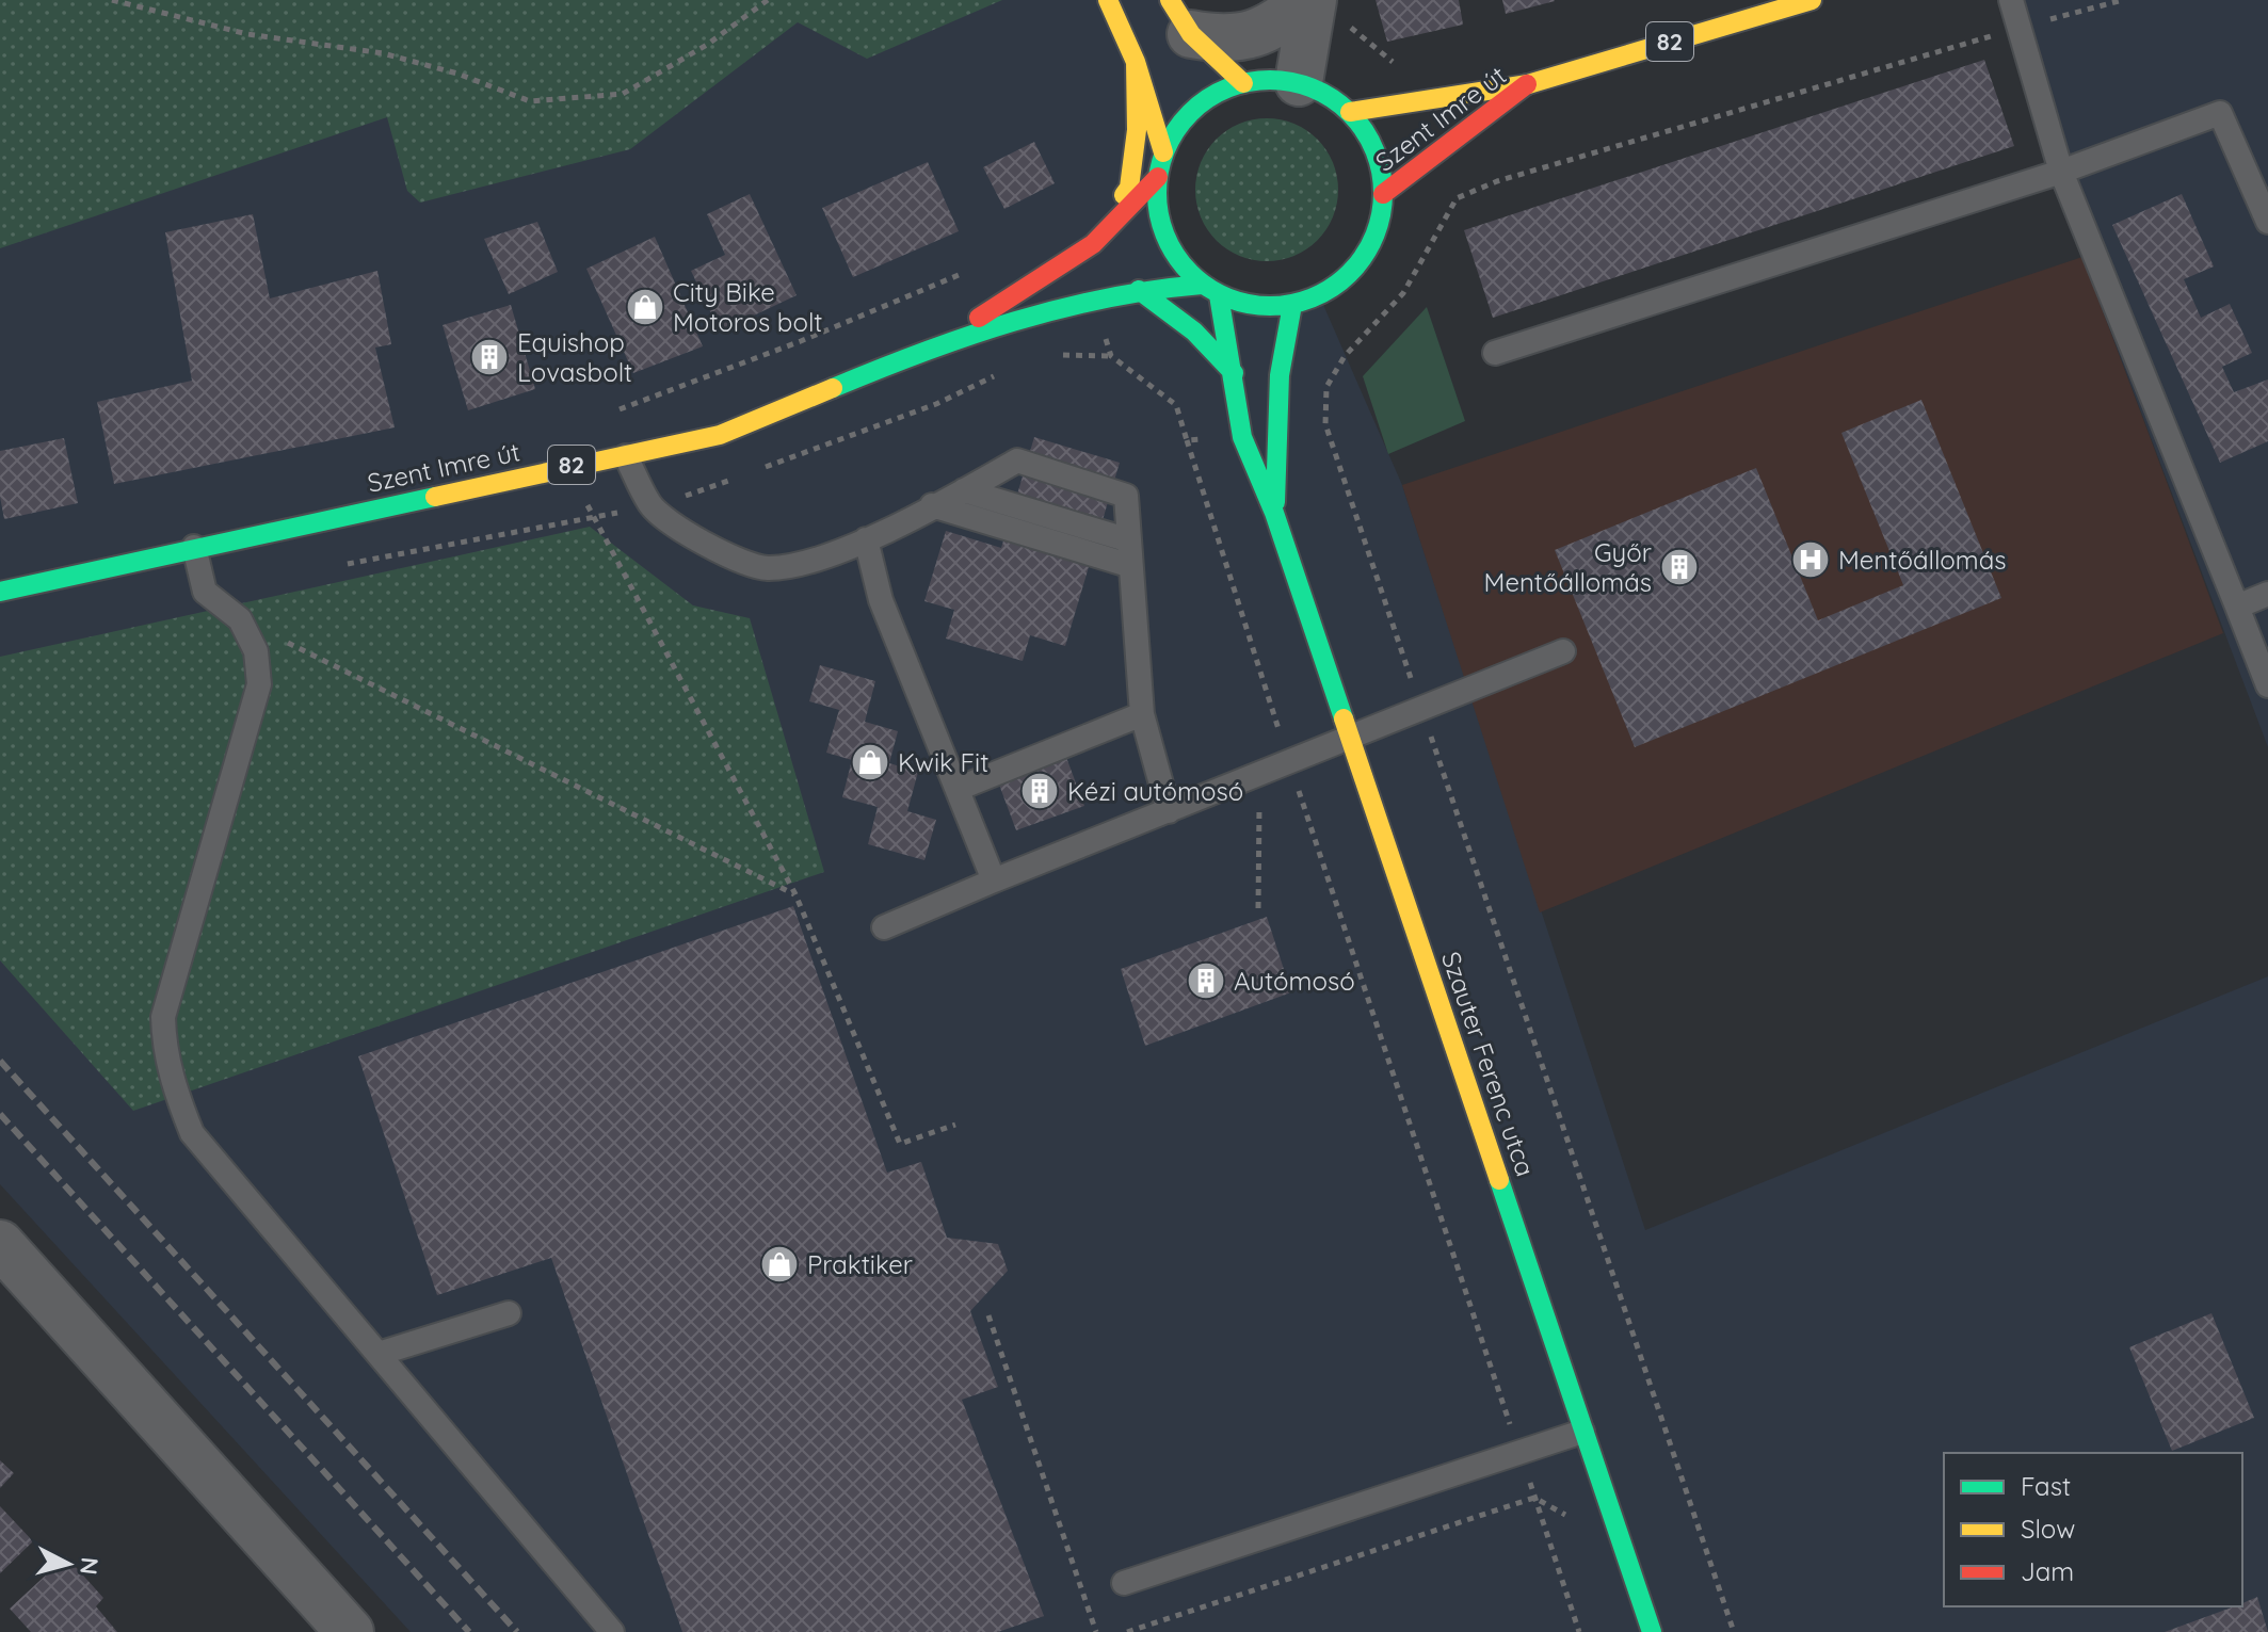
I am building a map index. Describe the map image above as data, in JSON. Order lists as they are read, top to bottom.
{
  "streets": {
    "main road": ["82", "Szent Imre út", "Szauter Ferenc utca"]
  },
  "crossings": [
    ["82", "Szent Imre út"],
    ["82", "Szauter Ferenc utca"],
    ["Szent Imre út", "Szauter Ferenc utca"]
  ],
  "places": {
    "shop": ["City Bike Motoros bolt", "Kwik Fit", "Praktiker"],
    "building": [
      "Equishop Lovasbolt",
      "Győr Mentőállomás",
      "Kézi autómosó",
      "Autómosó"
    ],
    "hospital": ["Mentőállomás"]
  },
  "legend": ["Fast", "Slow", "Jam"],
  "north": "right"
}
